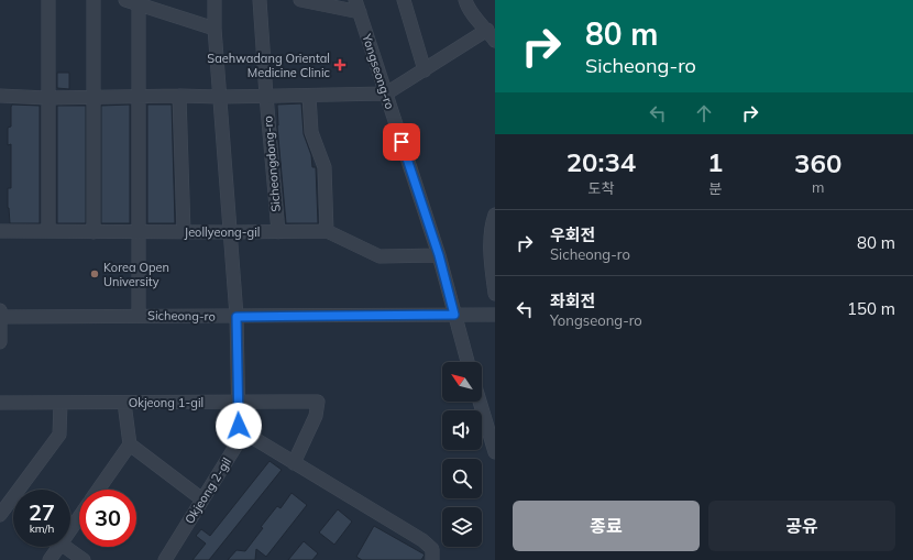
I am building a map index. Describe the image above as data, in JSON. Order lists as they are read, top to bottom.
{
  "streets": {
    "street": [
      "Yongseong-ro",
      "Sicheongdong-ro",
      "Jeollyeong-gil",
      "Sicheong-ro",
      "Okjeong 1-gil",
      "Okjeong 2-gil"
    ]
  },
  "crossings": [
    ["Yongseong-ro", "Jeollyeong-gil"],
    ["Yongseong-ro", "Sicheong-ro"],
    ["Sicheongdong-ro", "Jeollyeong-gil"]
  ],
  "places": {
    "health": ["Saehwadang Oriental Medicine Clinic"],
    "other": ["Korea Open University"]
  },
  "north": "top left",
  "page": {
    "turn": ["80 m", "Sicheong-ro"],
    "eta": [
      "20:34",
      "도착",
      "1",
      "분",
      "360",
      "m"
    ],
    "list": [
      {
        "name": "우회전",
        "note": "Sicheong-ro",
        "value": "80 m"
      },
      {
        "name": "좌회전",
        "note": "Yongseong-ro",
        "value": "150 m"
      }
    ],
    "speed": "27 km/h",
    "limit": "30",
    "buttons": ["종료", "공유"]
  }
}
